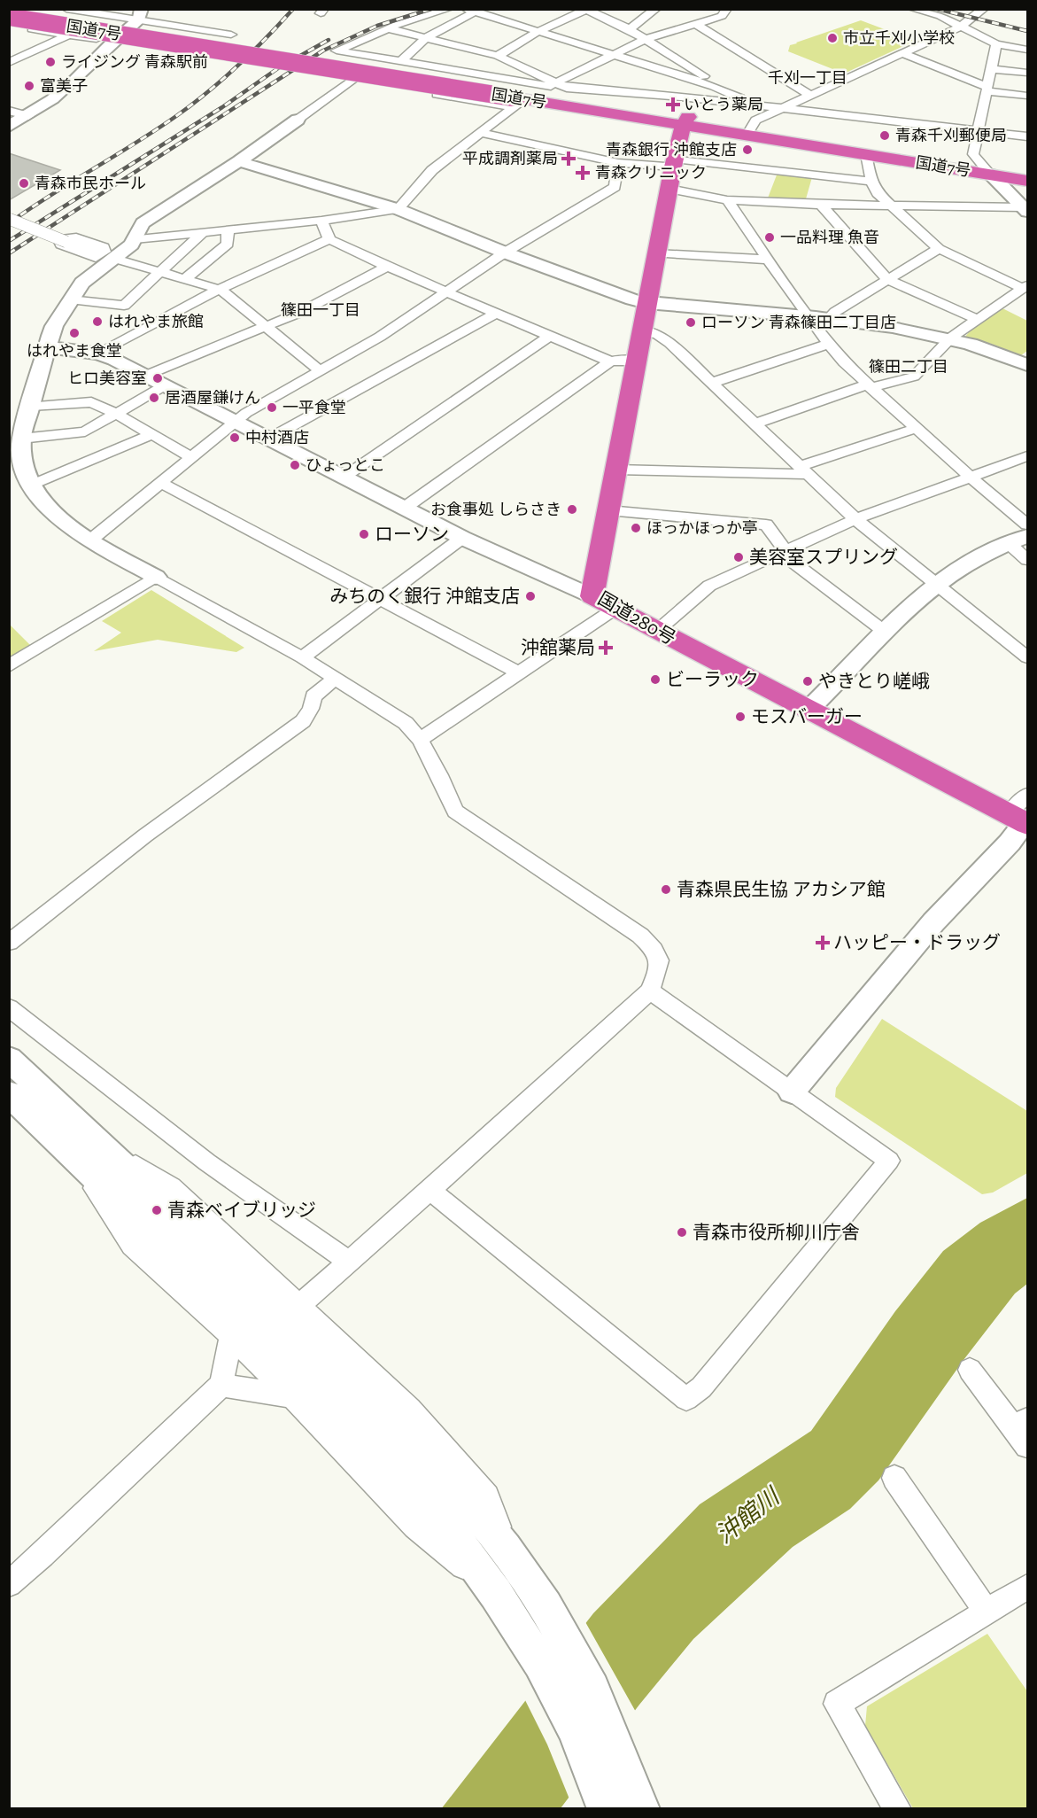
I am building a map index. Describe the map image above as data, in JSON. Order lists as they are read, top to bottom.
{
  "streets": {
    "highway": ["国道7号", "国道280号"]
  },
  "crossings": [
    ["国道7号", "国道280号"]
  ],
  "districts": ["千刈一丁目", "篠田一丁目", "篠田二丁目"],
  "water": ["沖館川"],
  "places": {
    "other": [
      "市立千刈小学校",
      "ライジング 青森駅前",
      "富美子",
      "青森千刈郵便局",
      "青森銀行 沖館支店",
      "青森市民ホール",
      "一品料理 魚音",
      "はれやま旅館",
      "ローソン 青森篠田二丁目店",
      "はれやま食堂",
      "ヒロ美容室",
      "居酒屋鎌けん",
      "一平食堂",
      "中村酒店",
      "ひょっとこ",
      "お食事処 しらさき",
      "ほっかほっか亭",
      "ローソン",
      "美容室スプリング",
      "みちのく銀行 沖館支店",
      "ビーラック",
      "やきとり嵯峨",
      "モスバーガー",
      "青森県民生協 アカシア館",
      "青森ベイブリッジ",
      "青森市役所柳川庁舎"
    ],
    "health": [
      "いとう薬局",
      "平成調剤薬局",
      "青森クリニック",
      "沖舘薬局",
      "ハッピー・ドラッグ"
    ]
  }
}
